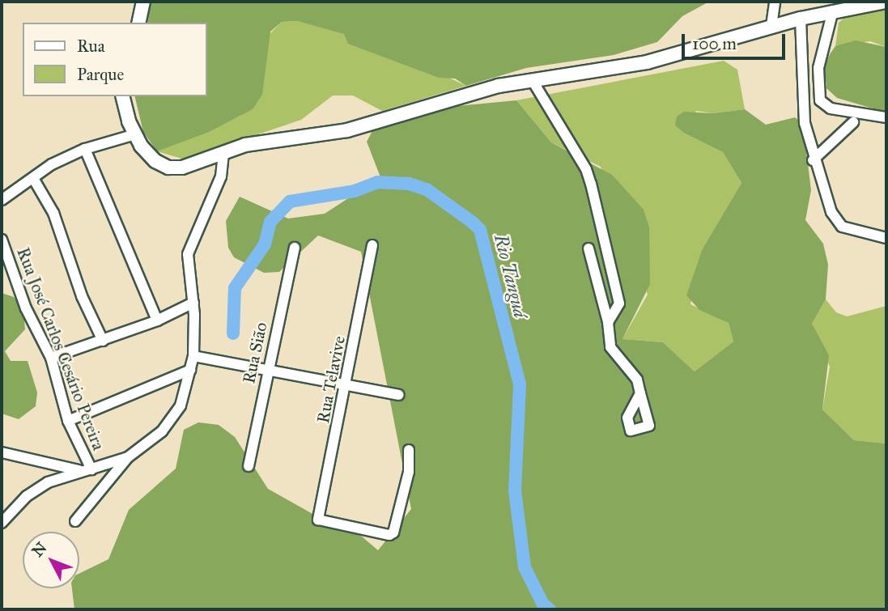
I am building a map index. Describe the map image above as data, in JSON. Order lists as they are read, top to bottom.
{
  "streets": {
    "street": ["Rua José Carlos Cesário Pereira", "Rua Sião", "Rua Telavive"]
  },
  "water": ["Rio Tanguá"],
  "legend": ["Rua", "Parque"],
  "scale_bar": "100 m",
  "north": "top left"
}
